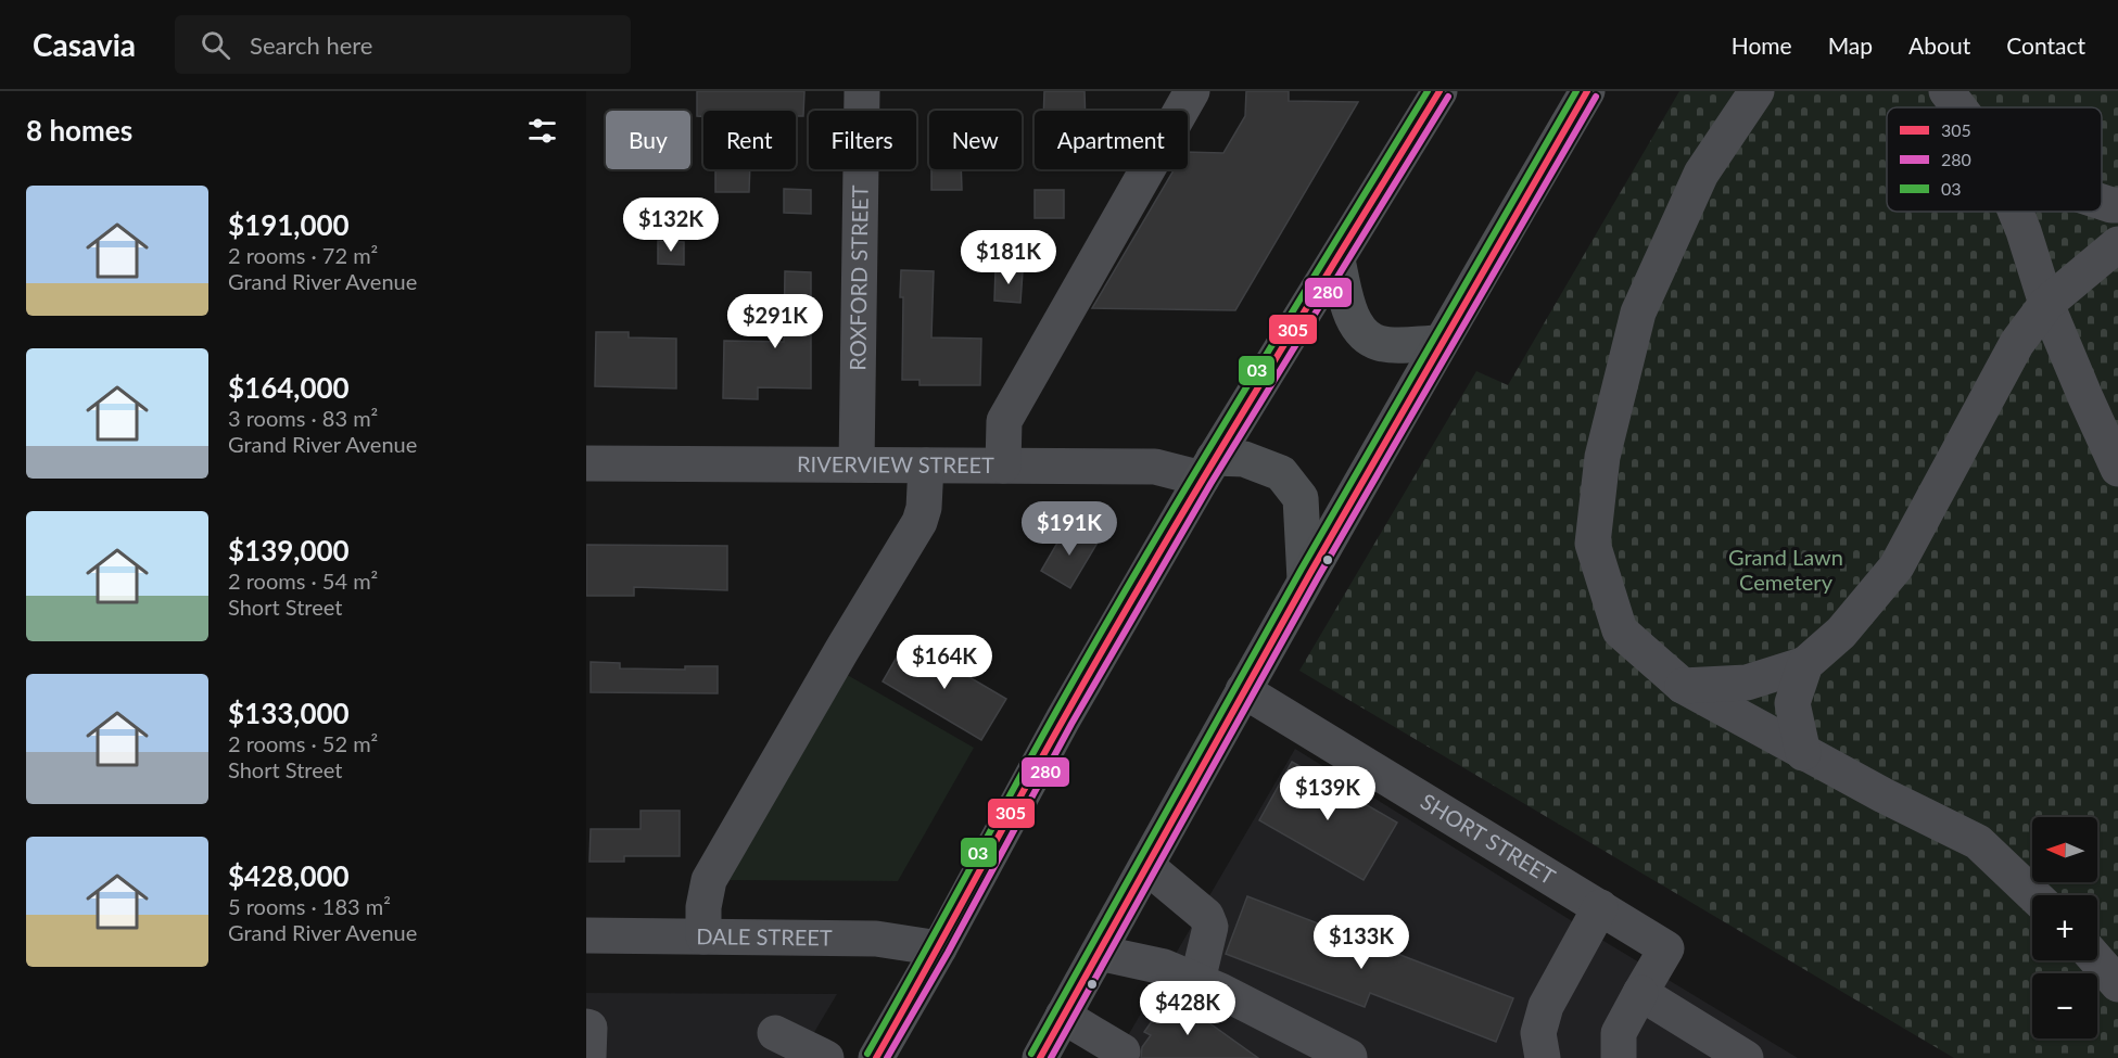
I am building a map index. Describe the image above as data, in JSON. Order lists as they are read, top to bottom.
{
  "streets": {
    "street": [
      "ROXFORD STREET",
      "RIVERVIEW STREET",
      "SHORT STREET",
      "DALE STREET"
    ]
  },
  "crossings": [
    ["ROXFORD STREET", "RIVERVIEW STREET"]
  ],
  "parks": ["Grand Lawn Cemetery"],
  "lines": ["transit line 305", "transit line 03", "transit line 280"],
  "legend": ["305", "280", "03"],
  "north": "left",
  "page": {
    "header": "Casavia",
    "search": "Search here",
    "nav": [
      "Home",
      "Map",
      "About",
      "Contact"
    ],
    "heading": "8 homes",
    "chip": [
      "Buy",
      "Rent",
      "Filters",
      "New",
      "Apartment"
    ],
    "list": [
      {
        "name": "$191,000",
        "note": "2 rooms · 72 m² · Grand River Avenue"
      },
      {
        "name": "$164,000",
        "note": "3 rooms · 83 m² · Grand River Avenue"
      },
      {
        "name": "$139,000",
        "note": "2 rooms · 54 m² · Short Street"
      },
      {
        "name": "$133,000",
        "note": "2 rooms · 52 m² · Short Street"
      },
      {
        "name": "$428,000",
        "note": "5 rooms · 183 m² · Grand River Avenue"
      }
    ],
    "price": [
      "$132K",
      "$181K",
      "$291K",
      "$191K",
      "$164K",
      "$139K",
      "$133K",
      "$428K"
    ],
    "map_buttons": ["+", "−"]
  }
}
